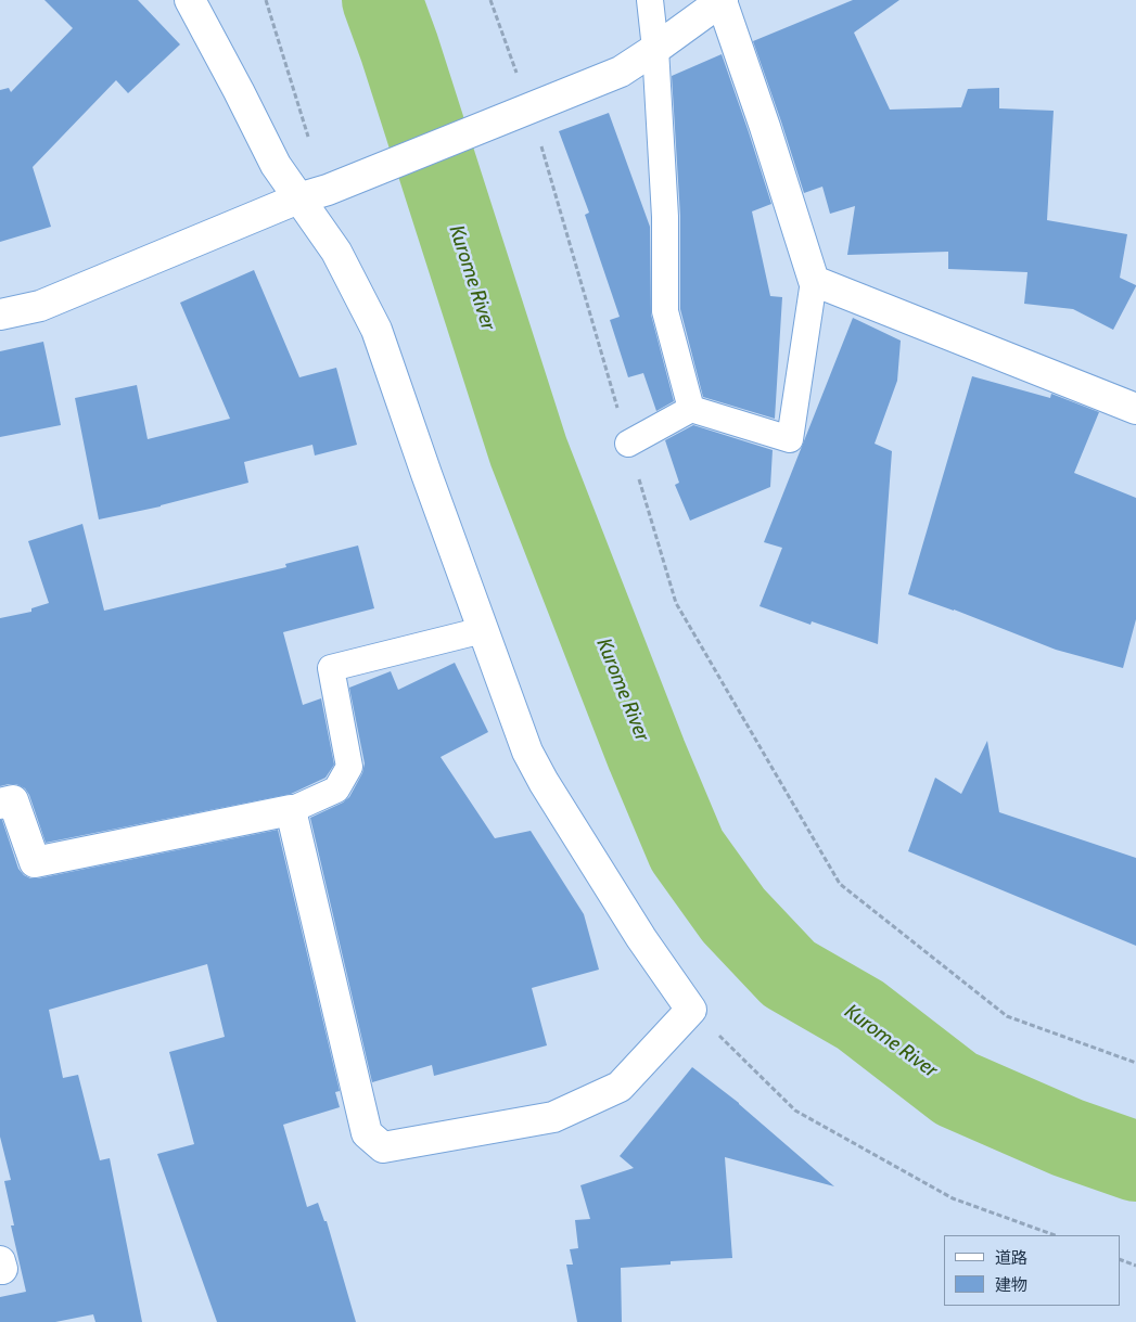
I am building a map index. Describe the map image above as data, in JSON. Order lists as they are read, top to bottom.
{
  "water": ["Kurome River"],
  "legend": ["道路", "建物"]
}
